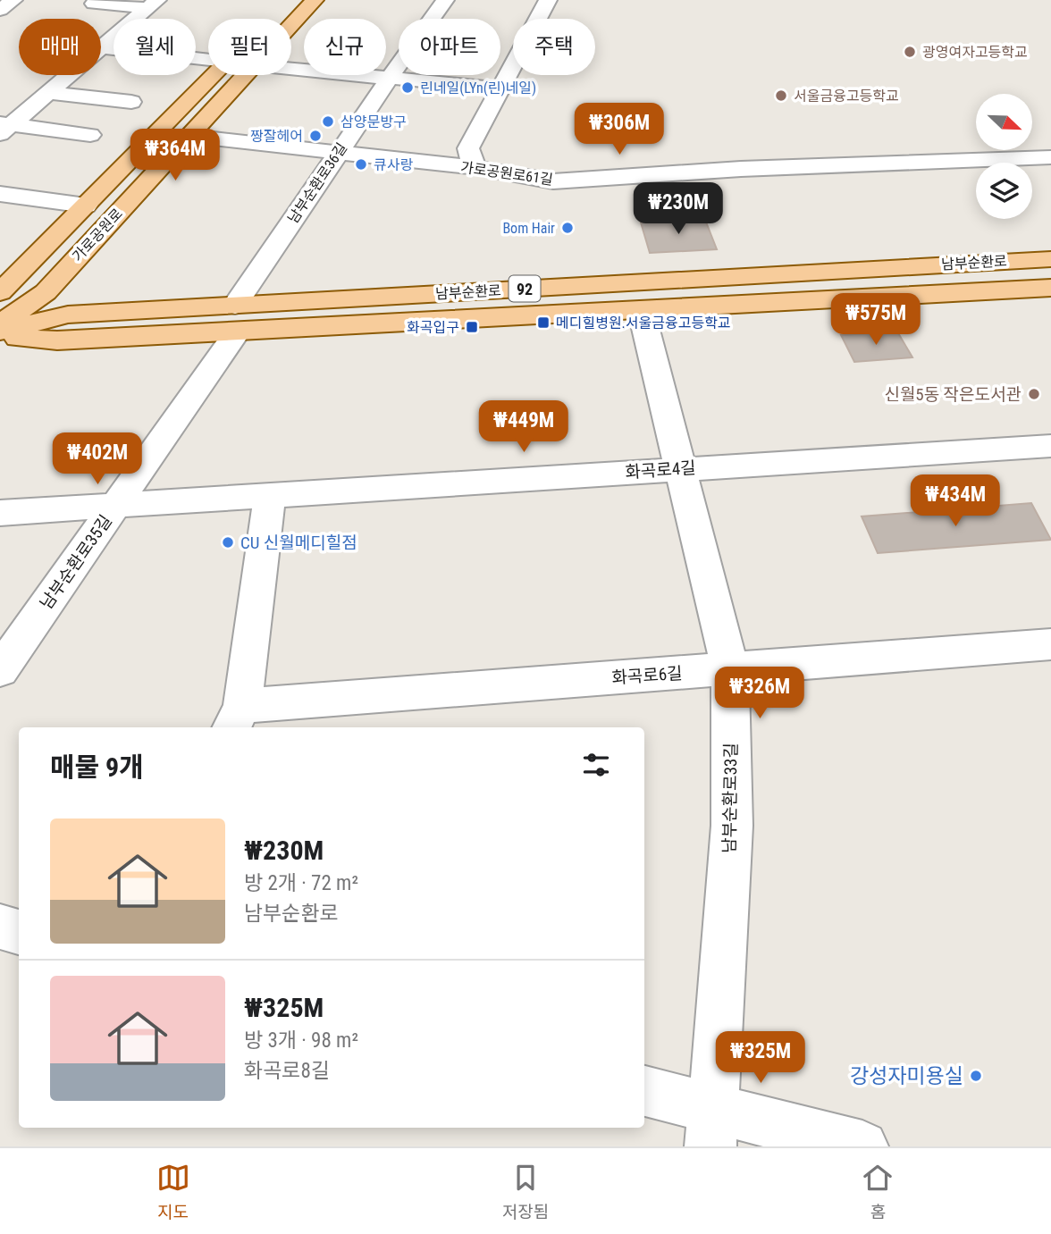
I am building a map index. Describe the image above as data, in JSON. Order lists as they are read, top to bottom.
{
  "streets": {
    "main road": ["가로공원로", "남부순환로", "92"],
    "street": [
      "가로공원로61길",
      "남부순환로36길",
      "화곡로4길",
      "남부순환로35길",
      "화곡로6길",
      "남부순환로33길"
    ]
  },
  "crossings": [
    ["가로공원로61길", "남부순환로36길"],
    ["가로공원로61길", "가로공원로"],
    ["남부순환로36길", "남부순환로"],
    ["남부순환로36길", "남부순환로35길"],
    ["남부순환로", "남부순환로35길"],
    ["남부순환로", "남부순환로33길"],
    ["화곡로4길", "남부순환로35길"],
    ["화곡로4길", "남부순환로33길"],
    ["화곡로6길", "남부순환로33길"]
  ],
  "places": {
    "other": [
      "광영여자고등학교",
      "린네일(LYn(린)네일)",
      "서울금융고등학교",
      "삼양문방구",
      "짱잘헤어",
      "큐사랑",
      "Bom Hair",
      "신월5동 작은도서관",
      "CU 신월메디힐점",
      "강성자미용실"
    ],
    "transit": ["메디힐병원.서울금융고등학교", "화곡입구"]
  },
  "north": "bottom right",
  "page": {
    "chip": [
      "매매",
      "월세",
      "필터",
      "신규",
      "아파트",
      "주택"
    ],
    "price": [
      "₩306M",
      "₩364M",
      "₩230M",
      "₩575M",
      "₩449M",
      "₩402M",
      "₩434M",
      "₩326M",
      "₩325M"
    ],
    "heading": "매물 9개",
    "list": [
      {
        "name": "₩230M",
        "note": "방 2개 · 72 m² · 남부순환로"
      },
      {
        "name": "₩325M",
        "note": "방 3개 · 98 m² · 화곡로8길"
      }
    ],
    "tabs": ["지도", "저장됨", "홈"]
  }
}
